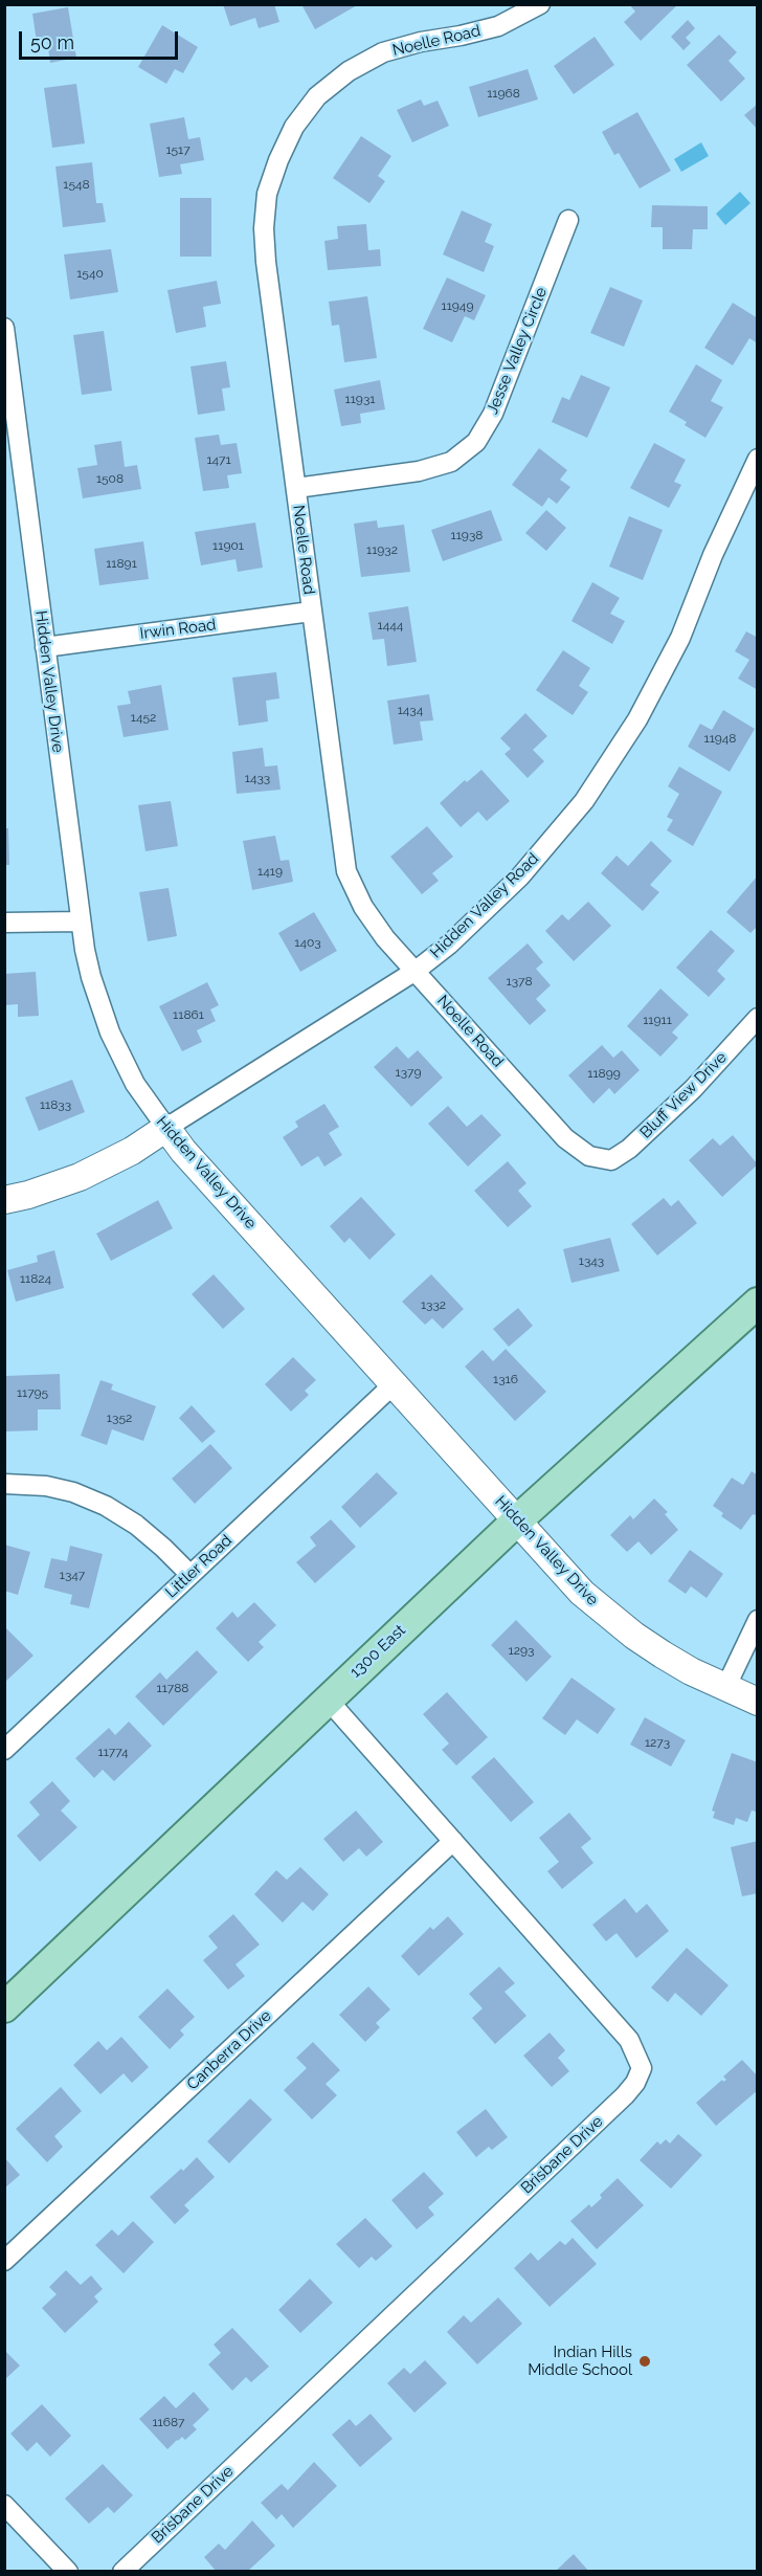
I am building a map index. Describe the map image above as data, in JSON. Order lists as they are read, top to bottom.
{
  "streets": {
    "main road": ["1300 East"],
    "street": [
      "Noelle Road",
      "Jesse Valley Circle",
      "Irwin Road",
      "Hidden Valley Drive",
      "Hidden Valley Road",
      "Bluff View Drive",
      "Littler Road",
      "Canberra Drive",
      "Brisbane Drive"
    ]
  },
  "crossings": [
    ["Noelle Road", "Jesse Valley Circle"],
    ["Noelle Road", "Irwin Road"],
    ["Noelle Road", "Hidden Valley Road"],
    ["Noelle Road", "Bluff View Drive"],
    ["Irwin Road", "Hidden Valley Drive"],
    ["Hidden Valley Drive", "Hidden Valley Road"],
    ["Hidden Valley Drive", "Littler Road"],
    ["Hidden Valley Drive", "1300 East"],
    ["1300 East", "Brisbane Drive"],
    ["Canberra Drive", "Brisbane Drive"]
  ],
  "places": ["Indian Hills Middle School"],
  "house_numbers": [
    "11968",
    "1517",
    "1548",
    "1540",
    "11949",
    "11931",
    "1471",
    "1508",
    "11938",
    "11901",
    "11932",
    "11891",
    "1444",
    "1434",
    "1452",
    "11948",
    "1433",
    "1419",
    "1403",
    "1378",
    "11861",
    "11911",
    "1379",
    "11899",
    "11833",
    "1343",
    "11824",
    "1332",
    "1316",
    "11795",
    "1352",
    "1347",
    "1293",
    "11788",
    "1273",
    "11774",
    "11687"
  ],
  "scale_bar": "50 m"
}
